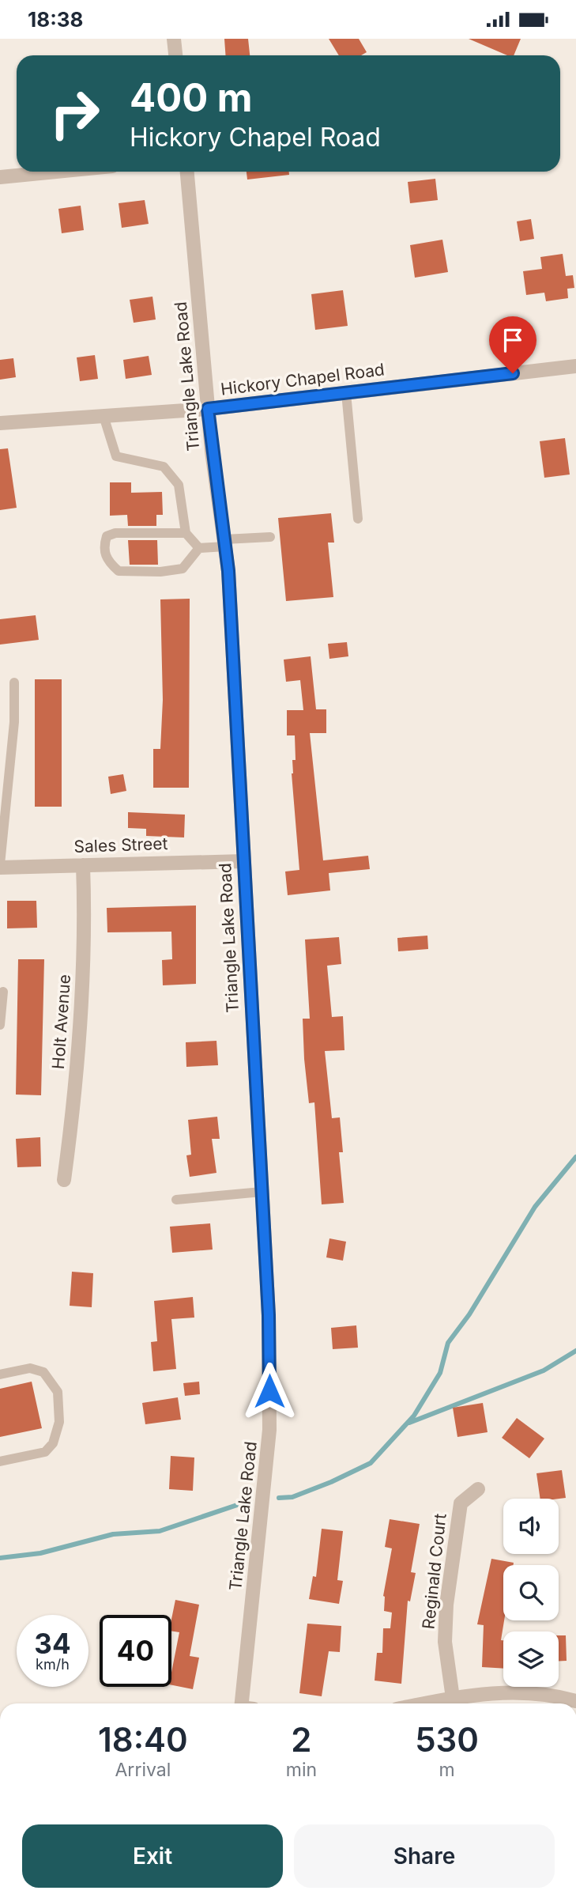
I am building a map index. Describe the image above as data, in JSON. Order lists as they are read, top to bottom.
{
  "streets": {
    "street": [
      "Triangle Lake Road",
      "Hickory Chapel Road",
      "Sales Street",
      "Holt Avenue",
      "Reginald Court"
    ]
  },
  "crossings": [
    ["Triangle Lake Road", "Hickory Chapel Road"],
    ["Triangle Lake Road", "Sales Street"],
    ["Sales Street", "Holt Avenue"]
  ],
  "page": {
    "status": "18:38",
    "turn": ["400 m", "Hickory Chapel Road"],
    "speed": "34 km/h",
    "limit": "40",
    "eta": [
      "18:40",
      "Arrival",
      "2",
      "min",
      "530",
      "m"
    ],
    "buttons": ["Exit", "Share"]
  }
}
